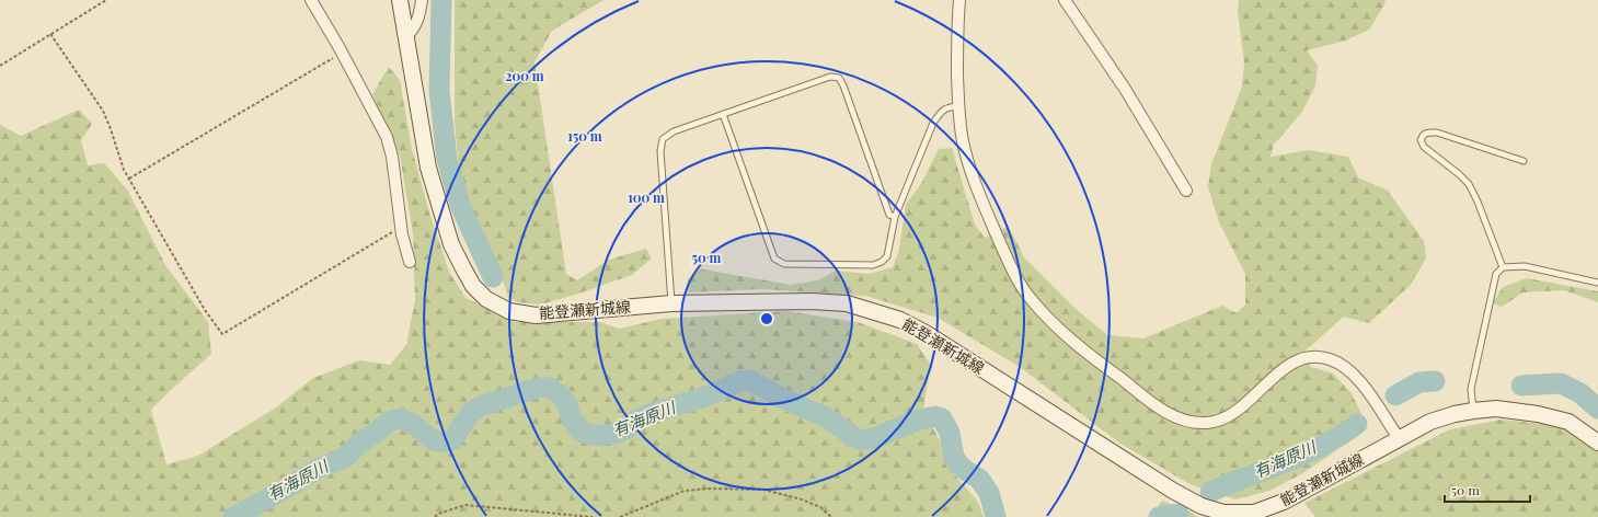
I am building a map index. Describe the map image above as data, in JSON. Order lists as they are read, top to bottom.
{
  "streets": {
    "main road": ["能登瀬新城線"]
  },
  "water": ["有海原川"],
  "scale_bar": "50 m",
  "rings": [
    "200 m",
    "150 m",
    "100 m",
    "50 m"
  ]
}
